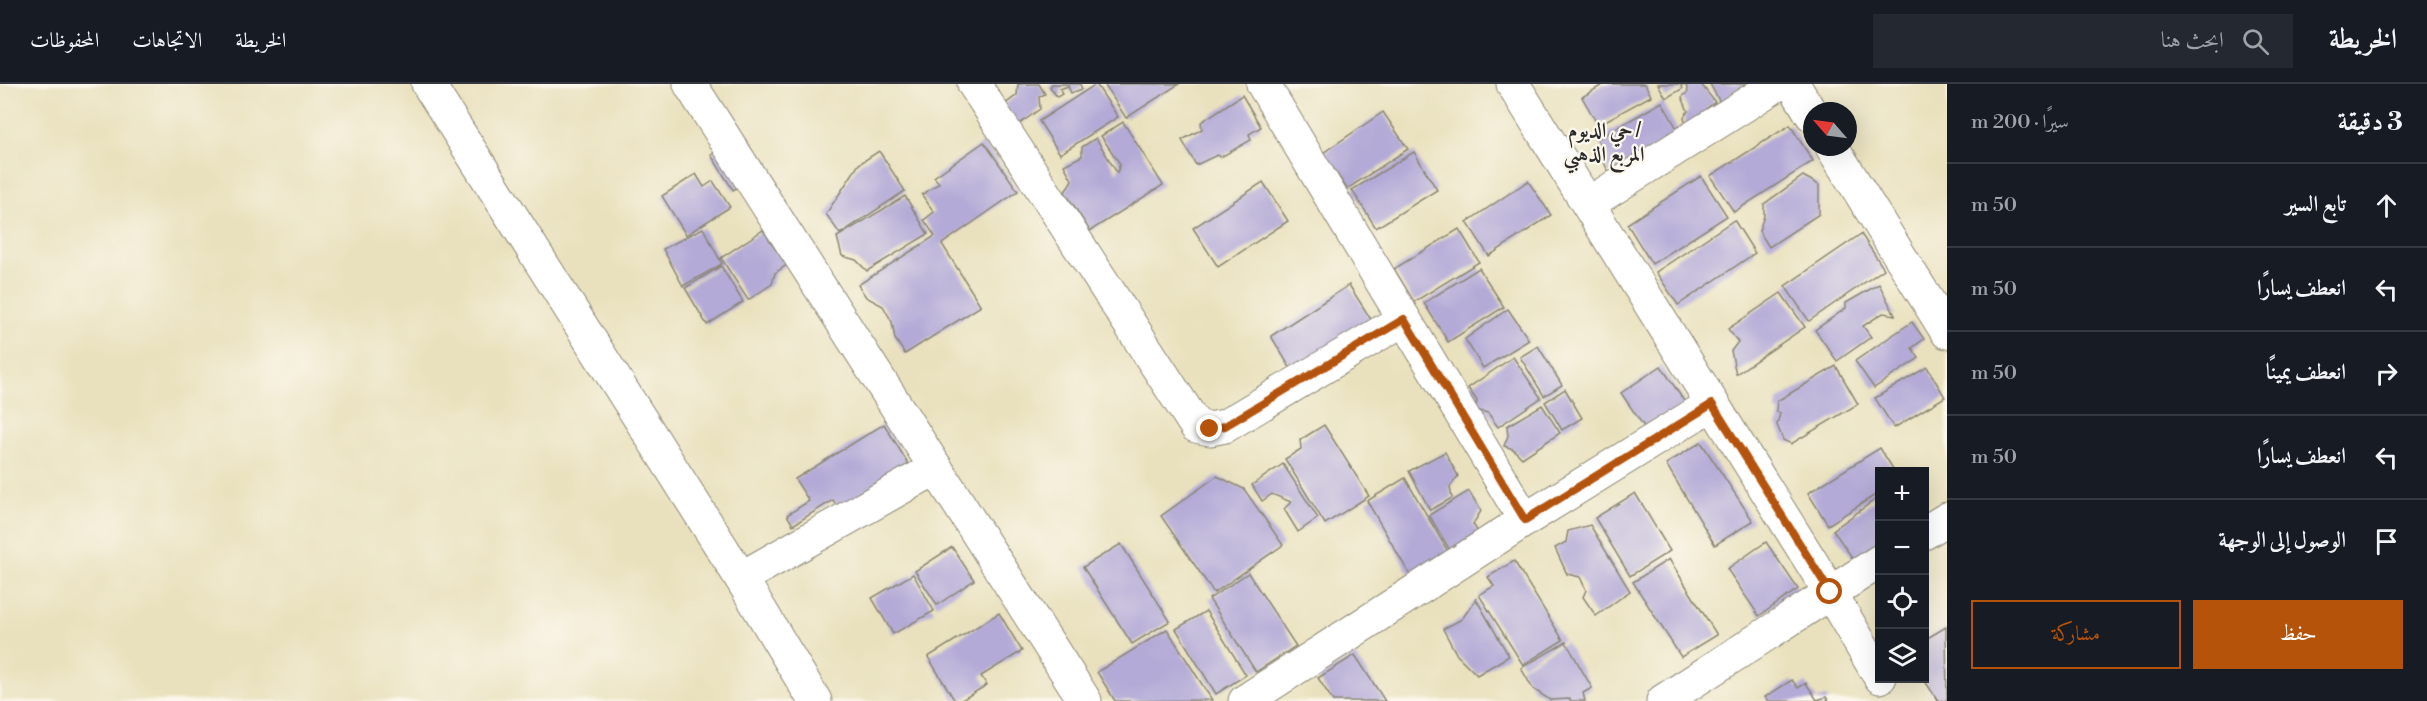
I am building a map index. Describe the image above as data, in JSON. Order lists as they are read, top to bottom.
{
  "districts": ["حي الديوم / المربع الذهبي"],
  "north": "top left",
  "page": {
    "header": "الخريطة",
    "search": "ابحث هنا",
    "nav": ["الخريطة", "الاتجاهات", "المحفوظات"],
    "heading": ["3 دقيقة", "سيرًا · 200 m"],
    "list": [
      ["تابع السير", "50 m"],
      ["انعطف يسارًا", "50 m"],
      ["انعطف يمينًا", "50 m"],
      ["انعطف يسارًا", "50 m"],
      "الوصول إلى الوجهة"
    ],
    "map_buttons": ["+", "−"],
    "buttons": ["حفظ", "مشاركة"]
  }
}
